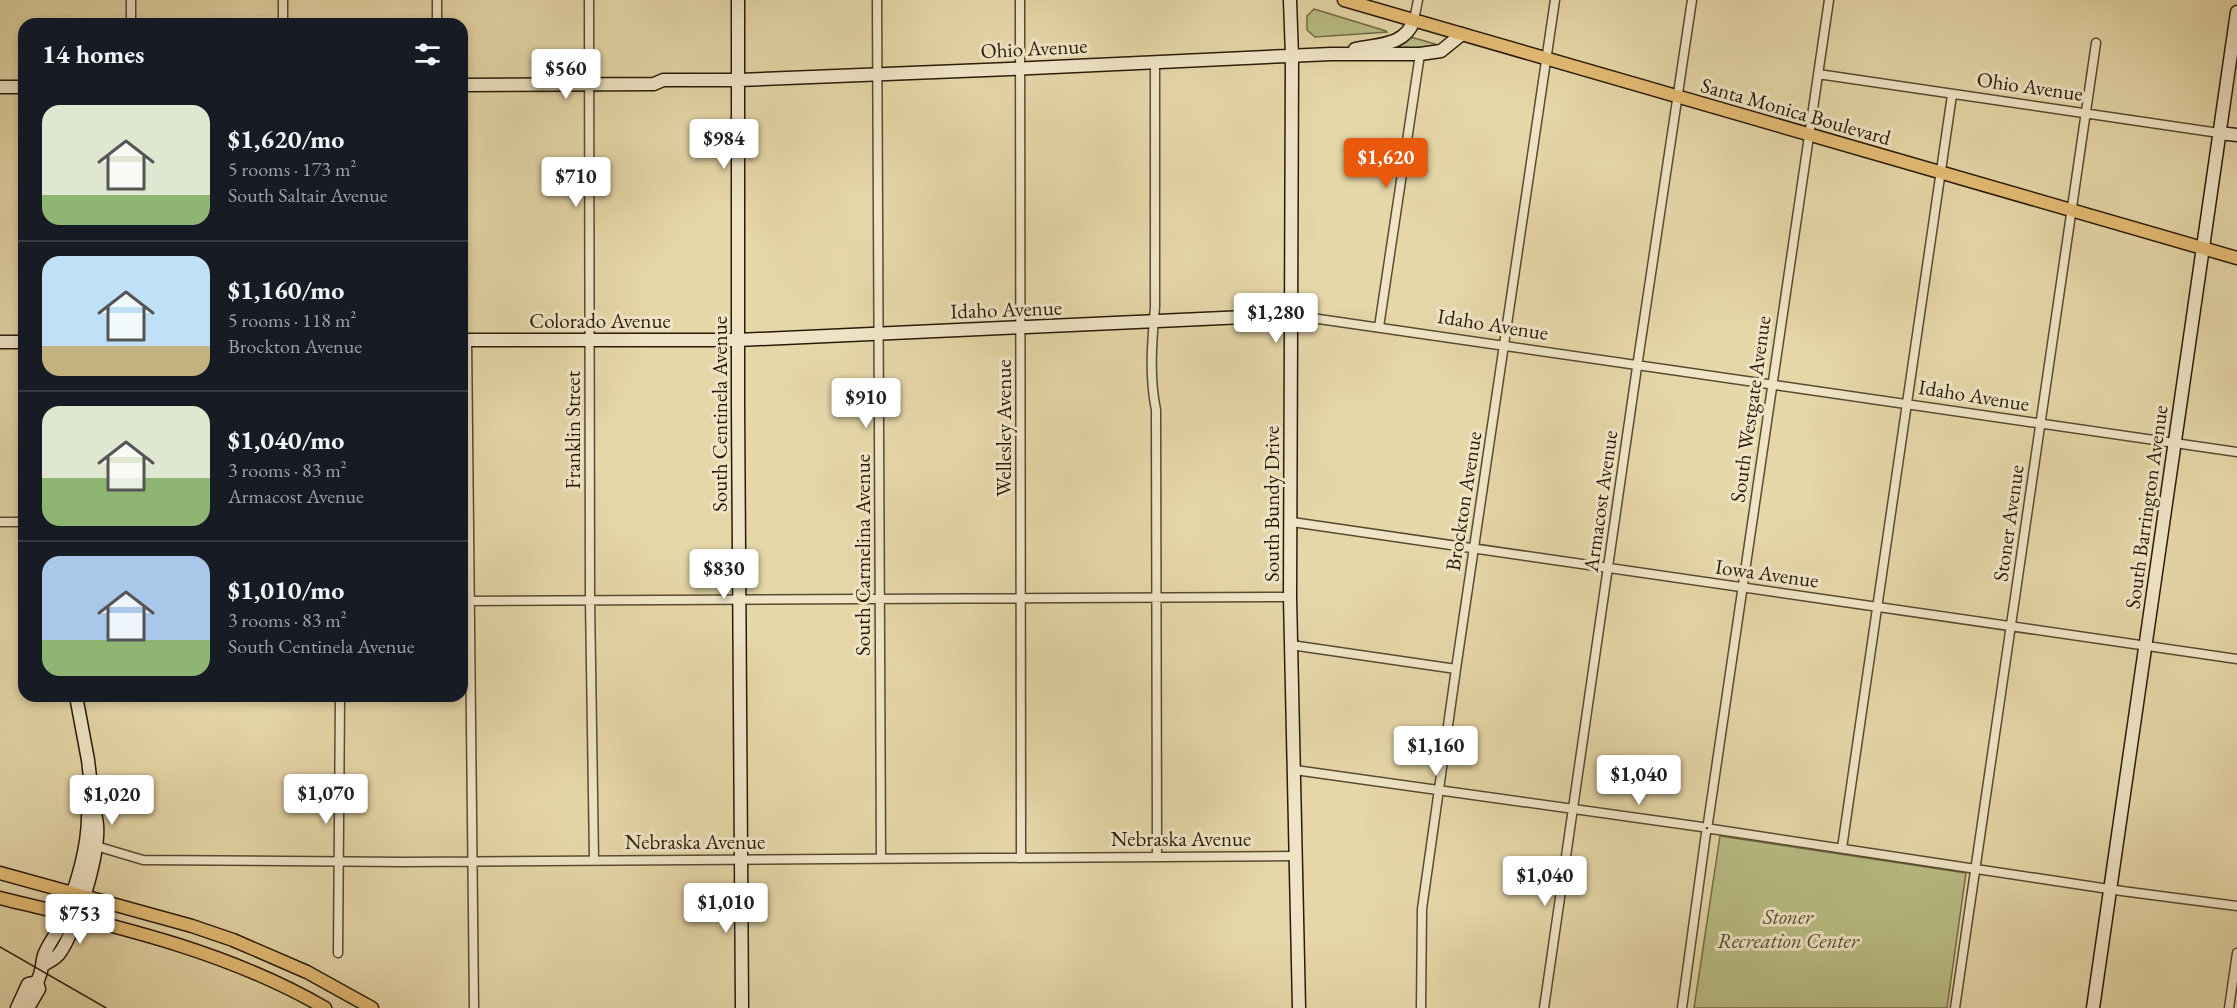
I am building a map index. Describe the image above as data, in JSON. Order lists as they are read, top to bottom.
{
  "streets": {
    "main road": ["Santa Monica Boulevard"],
    "street": [
      "Ohio Avenue",
      "Idaho Avenue",
      "Colorado Avenue",
      "South Westgate Avenue",
      "South Centinela Avenue",
      "Wellesley Avenue",
      "Franklin Street",
      "Brockton Avenue",
      "Armacost Avenue",
      "South Bundy Drive",
      "South Barrington Avenue",
      "Stoner Avenue",
      "South Carmelina Avenue",
      "Iowa Avenue",
      "Nebraska Avenue"
    ]
  },
  "crossings": [
    ["Ohio Avenue", "Santa Monica Boulevard"],
    ["Ohio Avenue", "South Westgate Avenue"],
    ["Ohio Avenue", "South Centinela Avenue"],
    ["Ohio Avenue", "Wellesley Avenue"],
    ["Ohio Avenue", "Franklin Street"],
    ["Ohio Avenue", "South Bundy Drive"],
    ["Ohio Avenue", "South Barrington Avenue"],
    ["Ohio Avenue", "Stoner Avenue"],
    ["Ohio Avenue", "South Carmelina Avenue"],
    ["Santa Monica Boulevard", "South Westgate Avenue"],
    ["Santa Monica Boulevard", "Brockton Avenue"],
    ["Santa Monica Boulevard", "Armacost Avenue"],
    ["Santa Monica Boulevard", "South Barrington Avenue"],
    ["Santa Monica Boulevard", "Stoner Avenue"],
    ["Idaho Avenue", "Colorado Avenue"],
    ["Idaho Avenue", "South Westgate Avenue"],
    ["Idaho Avenue", "South Centinela Avenue"],
    ["Idaho Avenue", "Wellesley Avenue"],
    ["Idaho Avenue", "Brockton Avenue"],
    ["Idaho Avenue", "Armacost Avenue"],
    ["Idaho Avenue", "South Bundy Drive"],
    ["Idaho Avenue", "South Barrington Avenue"],
    ["Idaho Avenue", "Stoner Avenue"],
    ["Idaho Avenue", "South Carmelina Avenue"],
    ["Colorado Avenue", "South Centinela Avenue"],
    ["Colorado Avenue", "Franklin Street"],
    ["South Westgate Avenue", "Iowa Avenue"],
    ["South Centinela Avenue", "Nebraska Avenue"],
    ["Wellesley Avenue", "Nebraska Avenue"],
    ["Franklin Street", "Nebraska Avenue"],
    ["Brockton Avenue", "Iowa Avenue"],
    ["Armacost Avenue", "Iowa Avenue"],
    ["South Bundy Drive", "Iowa Avenue"],
    ["South Bundy Drive", "Nebraska Avenue"],
    ["South Barrington Avenue", "Iowa Avenue"],
    ["Stoner Avenue", "Iowa Avenue"],
    ["South Carmelina Avenue", "Nebraska Avenue"]
  ],
  "parks": ["Stoner Recreation Center"],
  "page": {
    "heading": "14 homes",
    "price": [
      "$560",
      "$984",
      "$1,620",
      "$710",
      "$1,280",
      "$910",
      "$830",
      "$1,160",
      "$1,040",
      "$1,070",
      "$1,020",
      "$1,040",
      "$1,010",
      "$753"
    ],
    "list": [
      {
        "name": "$1,620/mo",
        "note": "5 rooms · 173 m² · South Saltair Avenue"
      },
      {
        "name": "$1,160/mo",
        "note": "5 rooms · 118 m² · Brockton Avenue"
      },
      {
        "name": "$1,040/mo",
        "note": "3 rooms · 83 m² · Armacost Avenue"
      },
      {
        "name": "$1,010/mo",
        "note": "3 rooms · 83 m² · South Centinela Avenue"
      }
    ]
  }
}
